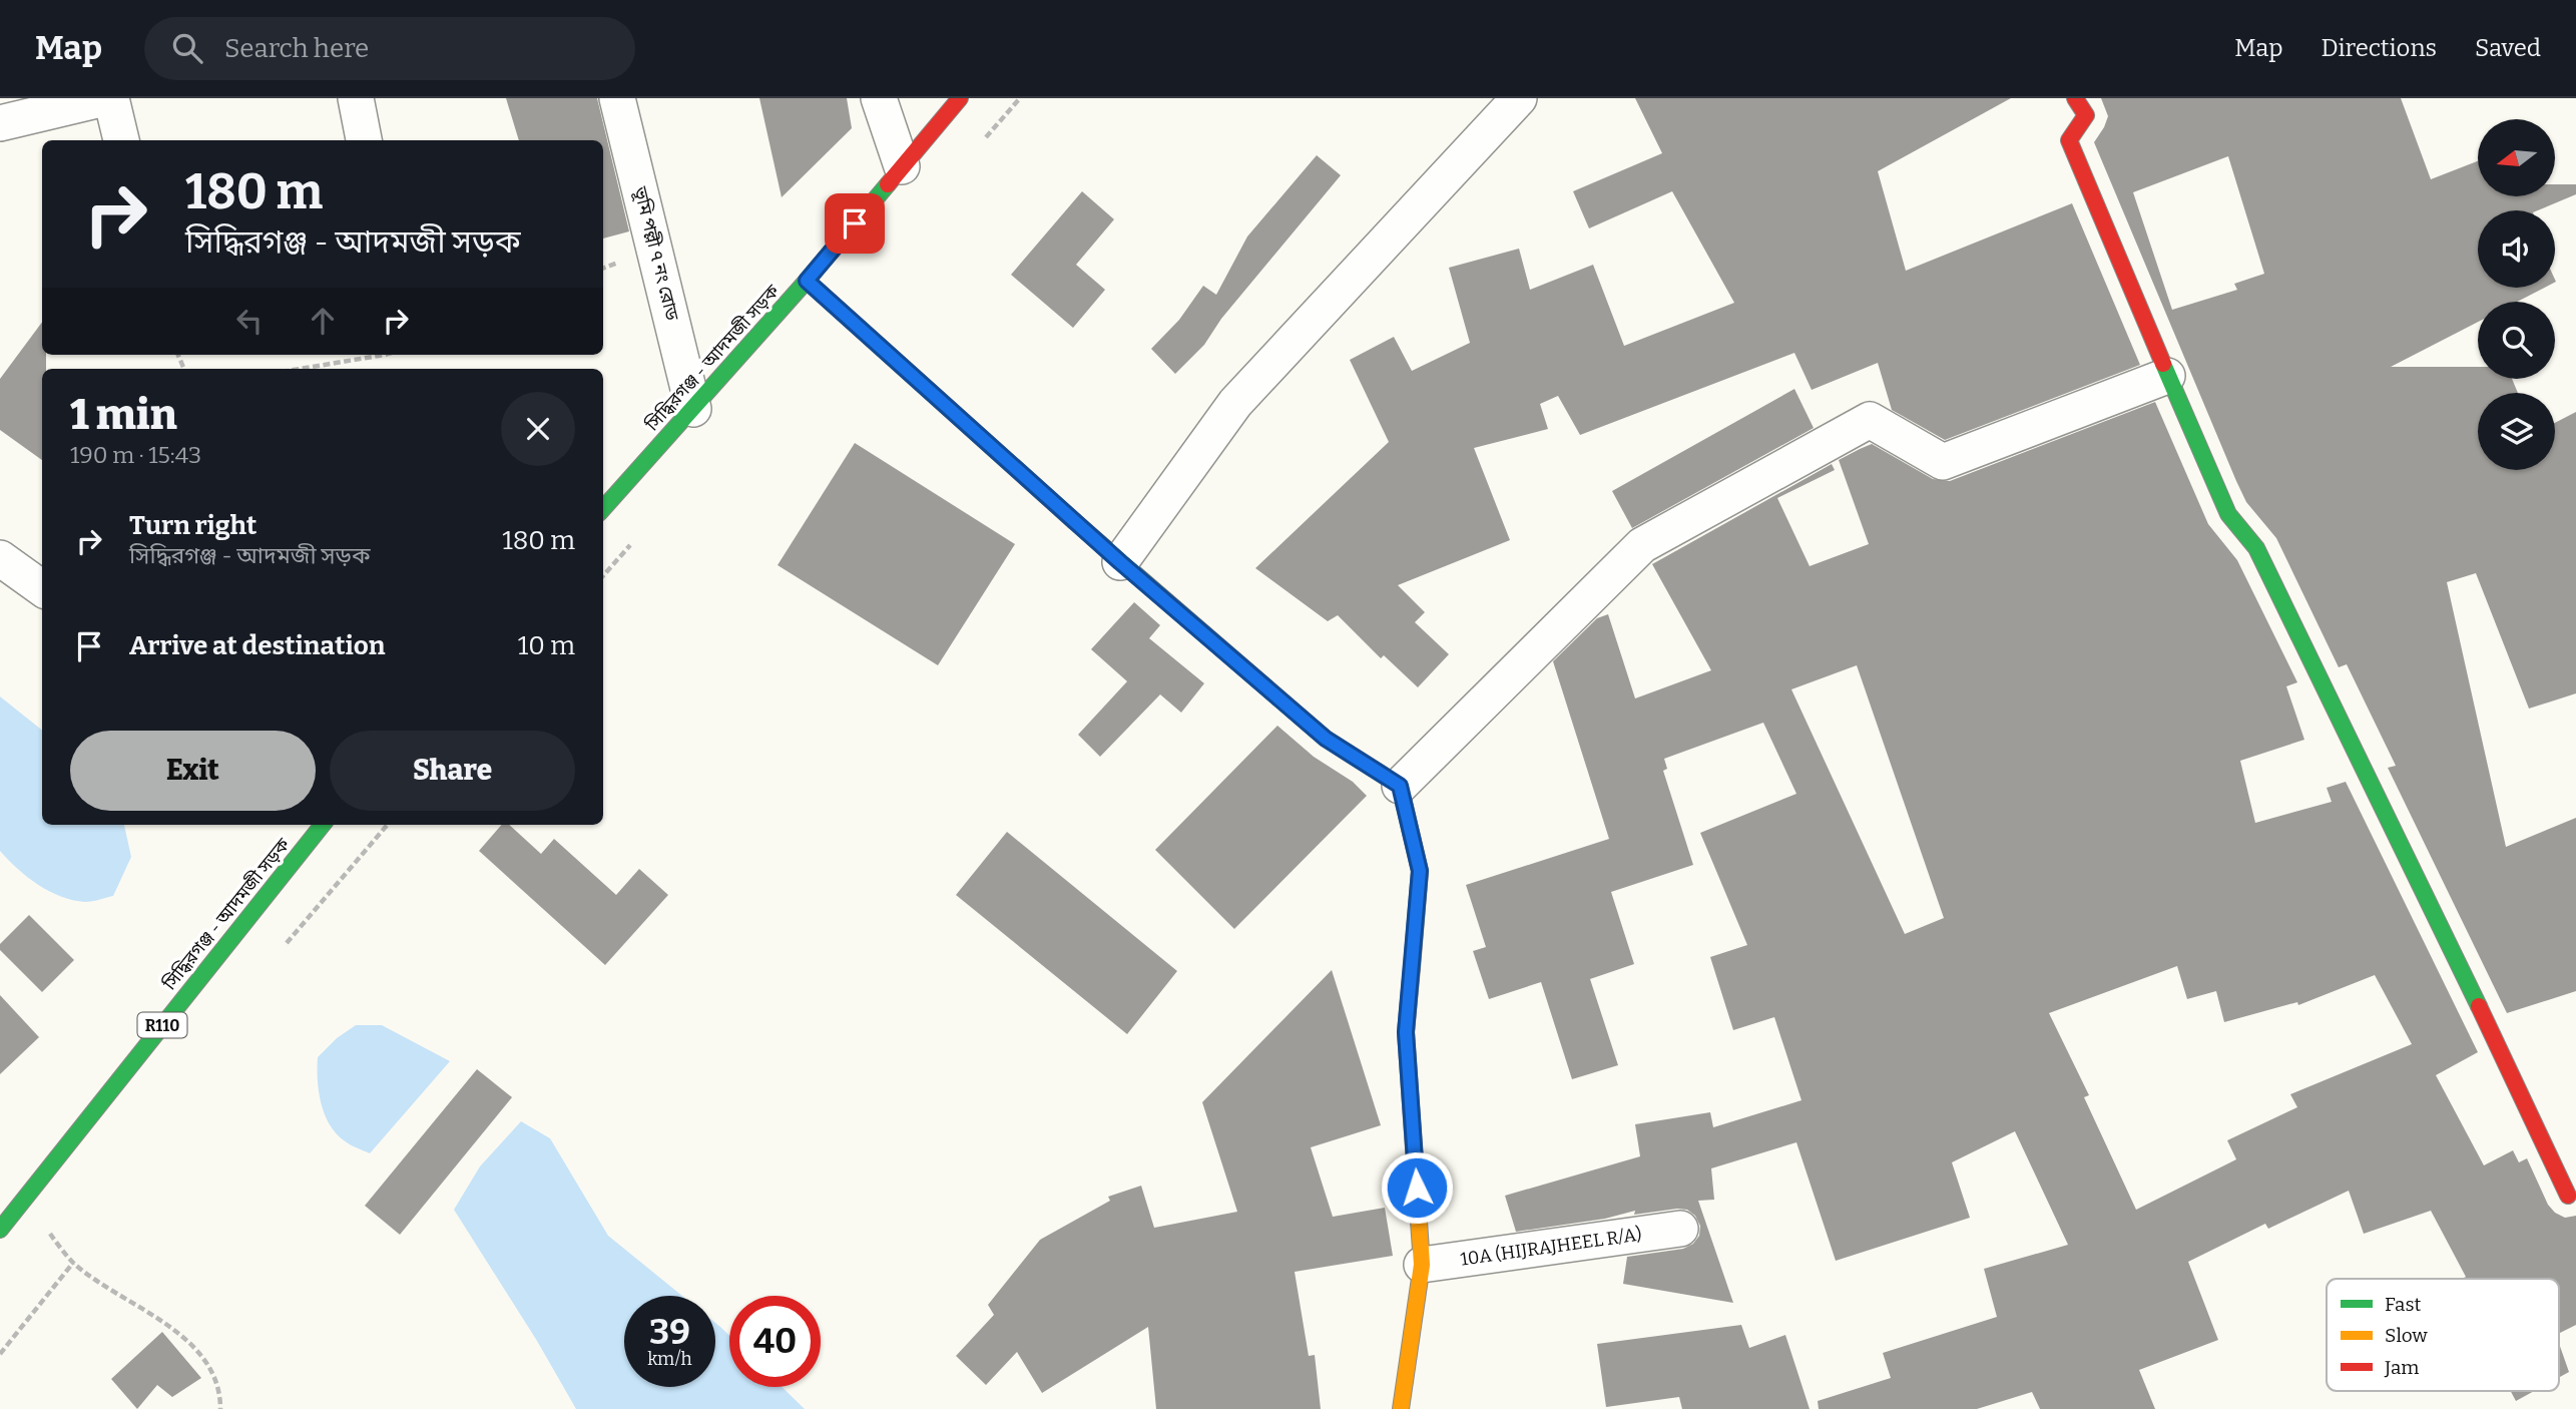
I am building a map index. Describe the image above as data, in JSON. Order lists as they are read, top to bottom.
{
  "streets": {
    "street": [
      "ভূমি পল্লী ৭ নং রোড",
      "সিদ্ধিরগঞ্জ - আদমজী সড়ক",
      "R110",
      "10A (HIJRAJHEEL R/A)"
    ]
  },
  "crossings": [
    ["ভূমি পল্লী ৭ নং রোড", "সিদ্ধিরগঞ্জ - আদমজী সড়ক"]
  ],
  "legend": ["Fast", "Slow", "Jam"],
  "north": "left",
  "page": {
    "header": "Map",
    "search": "Search here",
    "nav": ["Map", "Directions", "Saved"],
    "turn": ["180 m", "সিদ্ধিরগঞ্জ - আদমজী সড়ক"],
    "heading": ["1 min", "190 m · 15:43"],
    "list": [
      {
        "name": "Turn right",
        "note": "সিদ্ধিরগঞ্জ - আদমজী সড়ক",
        "value": "180 m"
      },
      {
        "name": "Arrive at destination",
        "value": "10 m"
      }
    ],
    "buttons": ["Exit", "Share"],
    "speed": "39 km/h",
    "limit": "40"
  }
}
